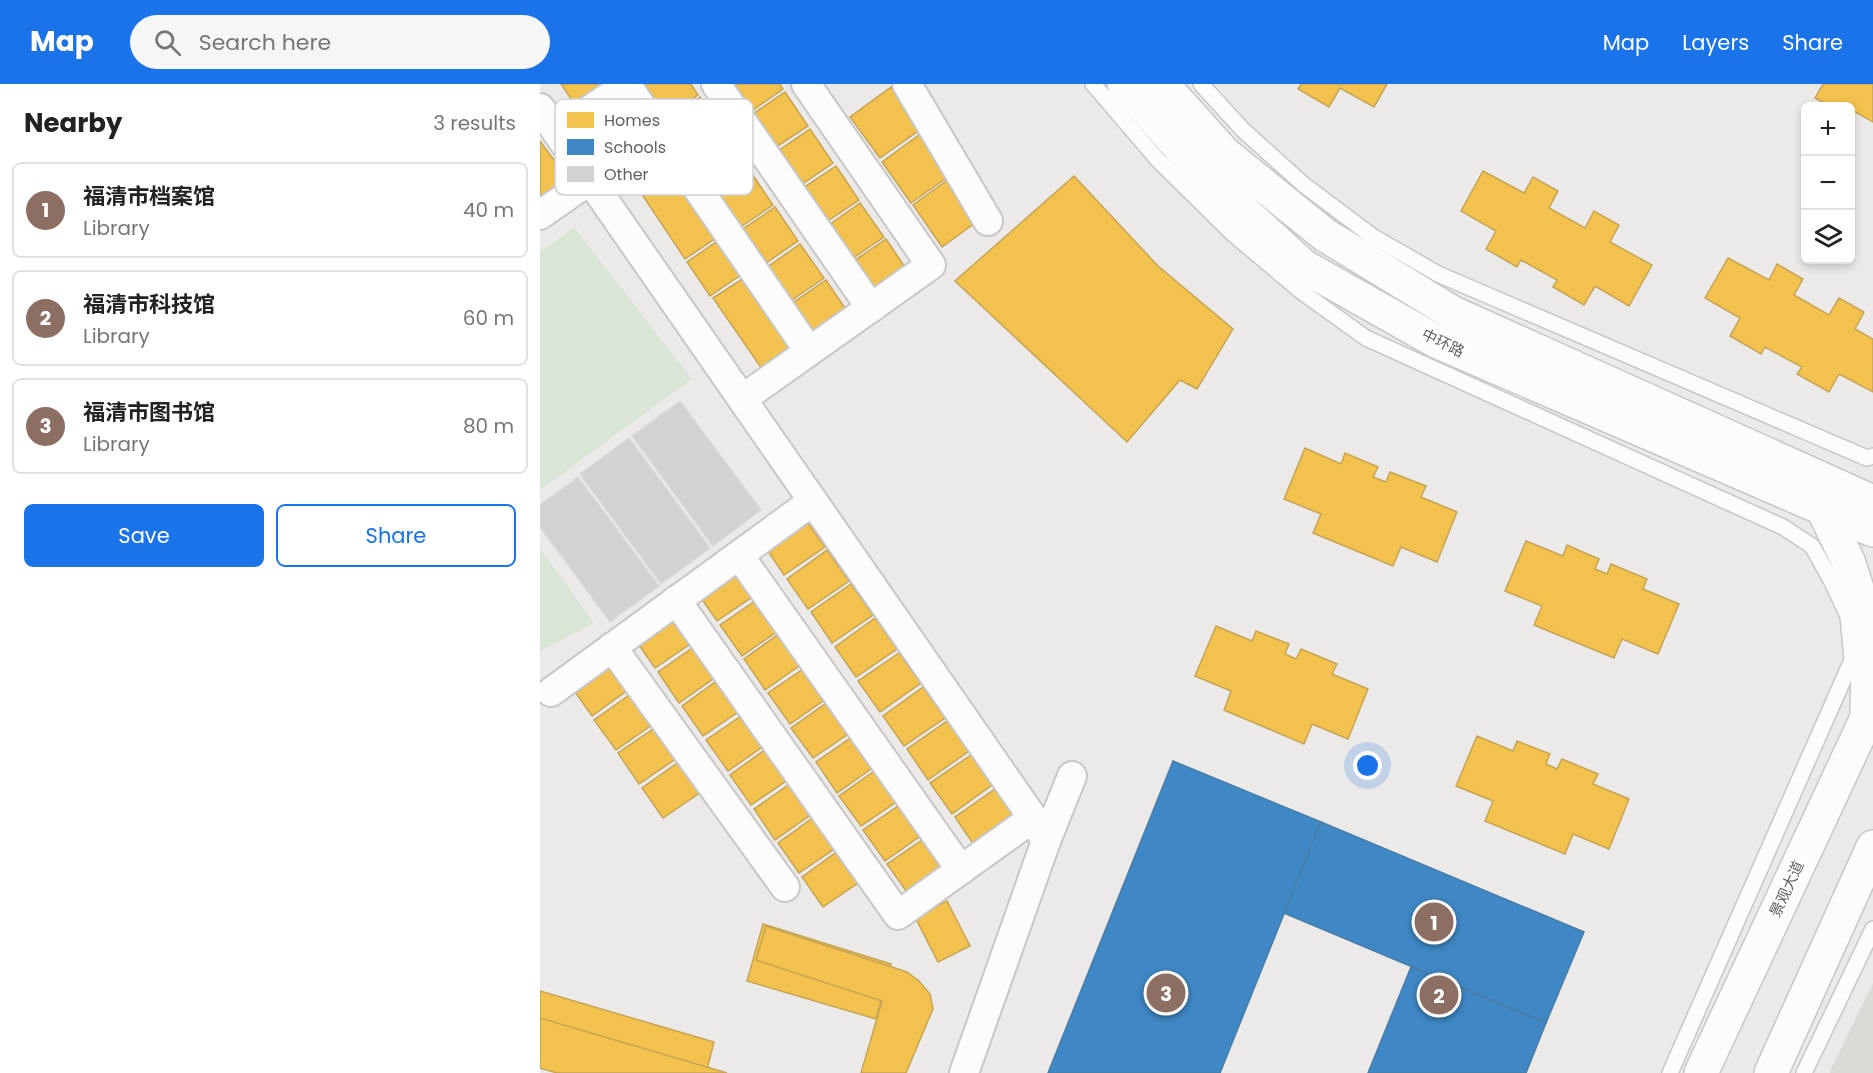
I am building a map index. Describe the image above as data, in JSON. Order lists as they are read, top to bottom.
{
  "streets": {
    "street": ["中环路", "景观大道"]
  },
  "legend": ["Homes", "Schools", "Other"],
  "page": {
    "header": "Map",
    "search": "Search here",
    "nav": ["Map", "Layers", "Share"],
    "heading": ["Nearby", "3 results"],
    "map_buttons": ["+", "−"],
    "list": [
      {
        "mark": "1",
        "name": "福清市档案馆",
        "note": "Library",
        "value": "40 m"
      },
      {
        "mark": "2",
        "name": "福清市科技馆",
        "note": "Library",
        "value": "60 m"
      },
      {
        "mark": "3",
        "name": "福清市图书馆",
        "note": "Library",
        "value": "80 m"
      }
    ],
    "buttons": ["Save", "Share"],
    "pins": ["1", "3", "2"]
  }
}
